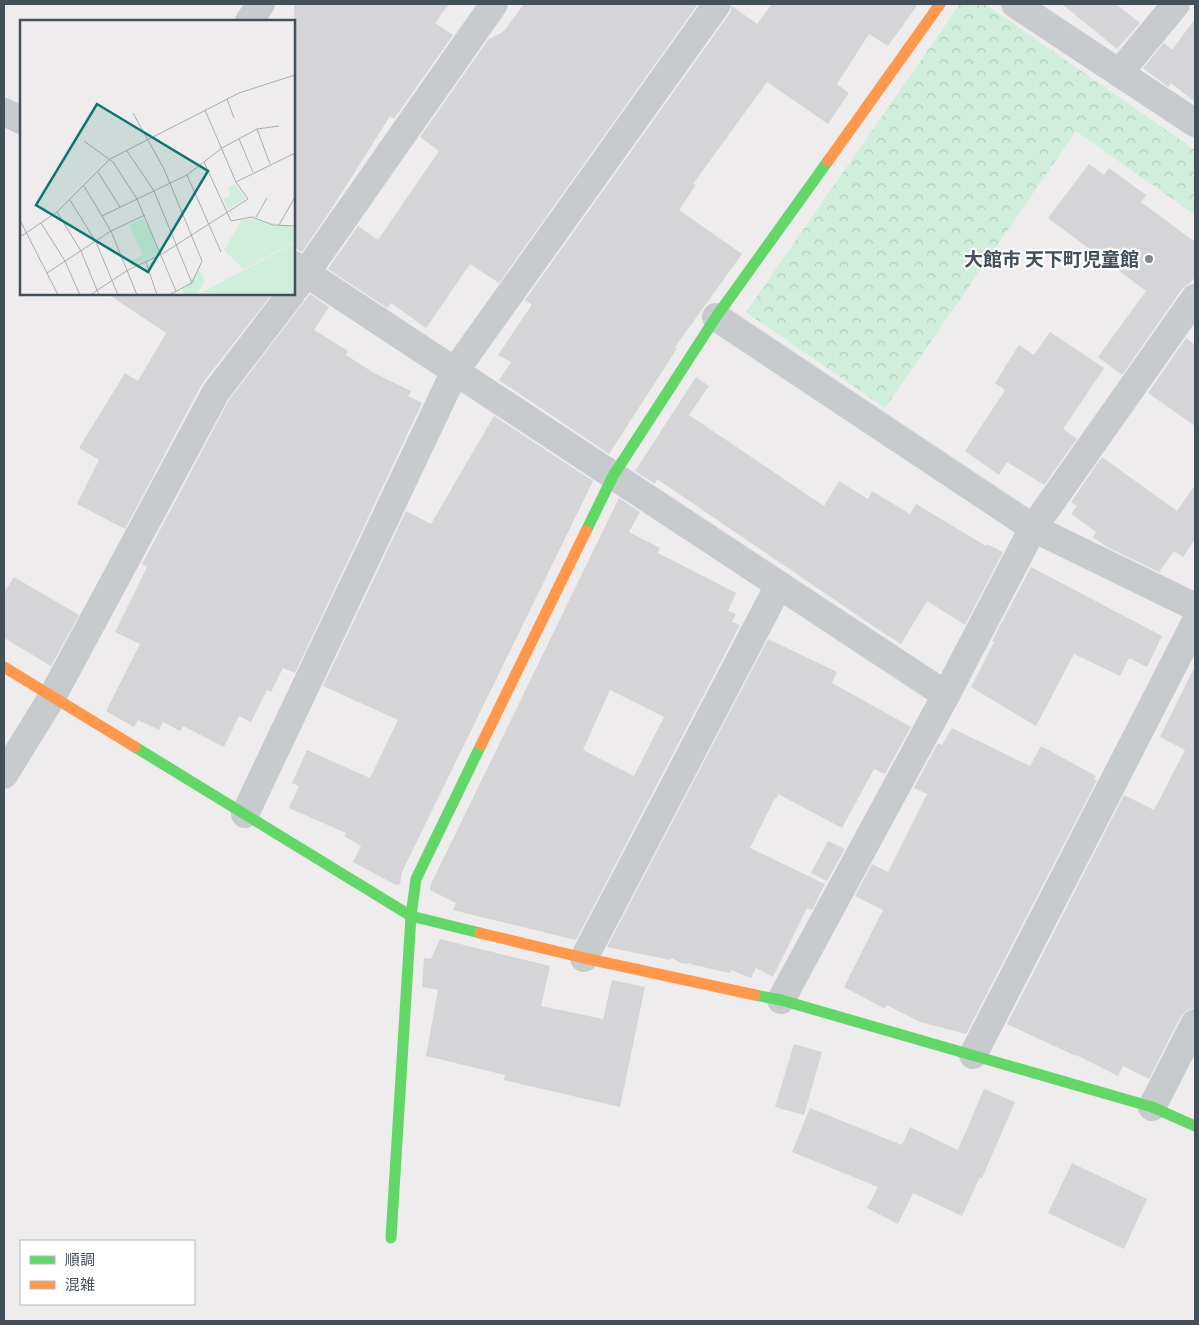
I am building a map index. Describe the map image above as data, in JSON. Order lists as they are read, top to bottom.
{
  "places": ["大館市 天下町児童館"],
  "legend": ["順調", "混雑"]
}
